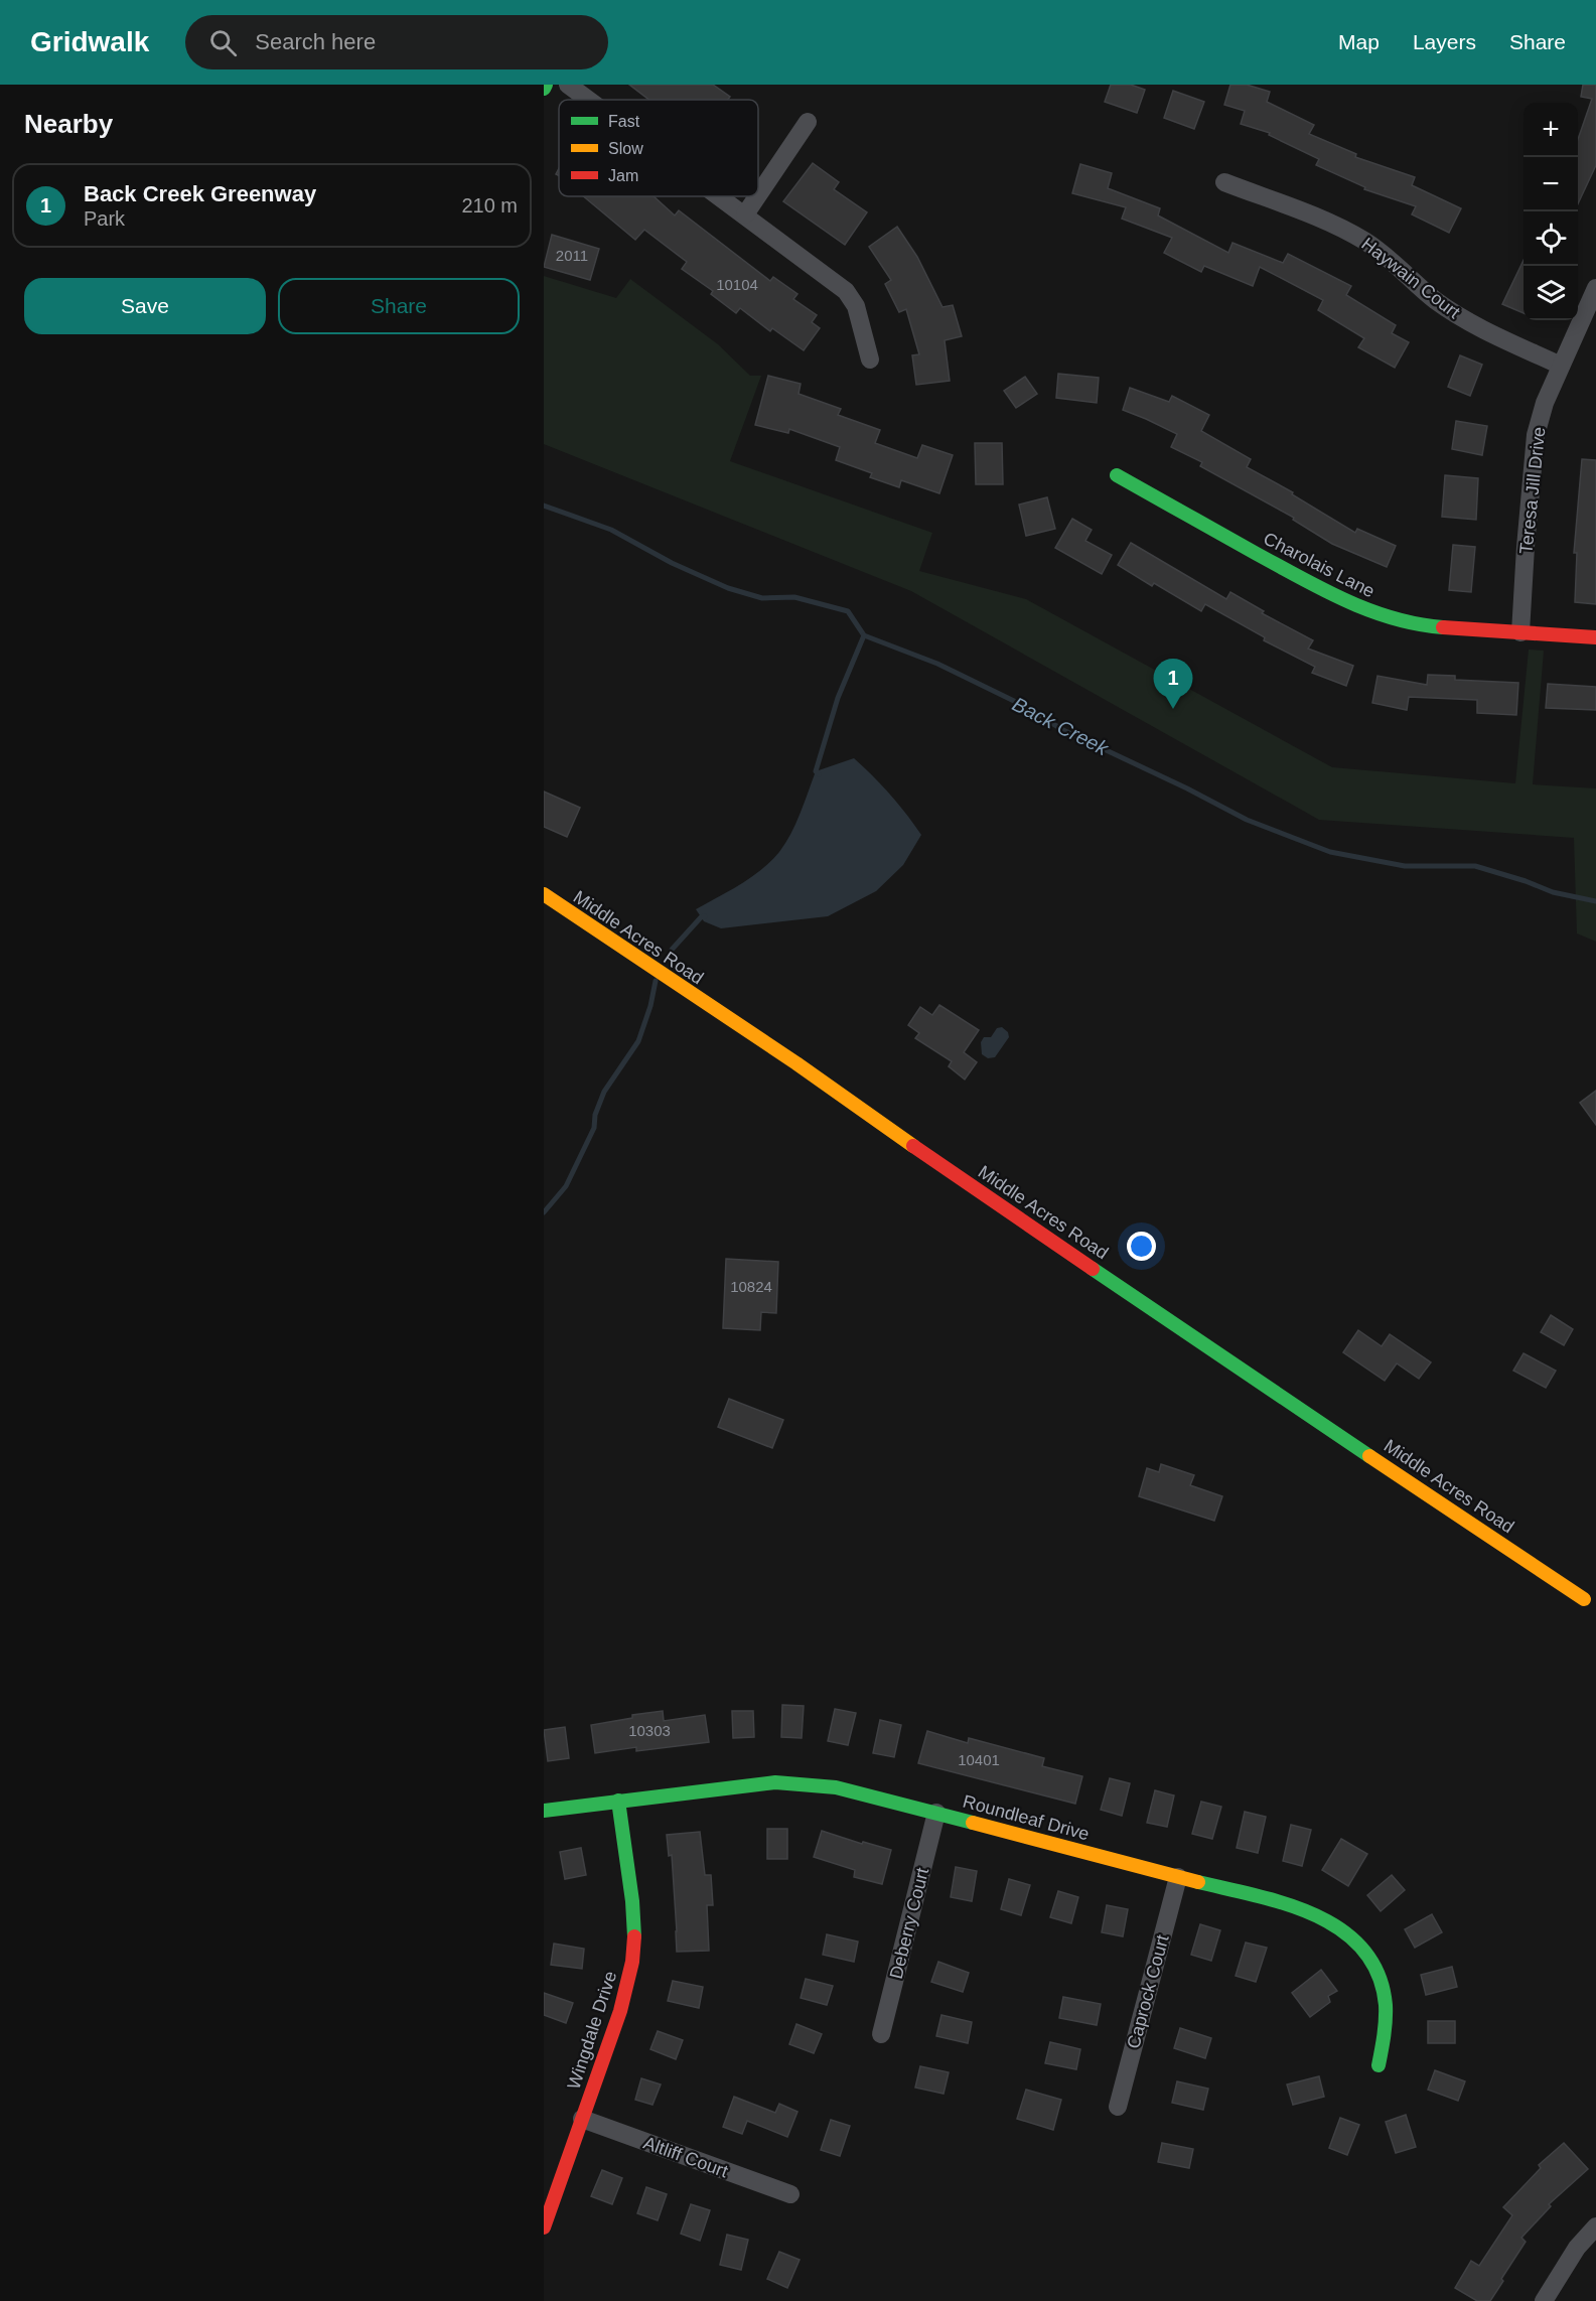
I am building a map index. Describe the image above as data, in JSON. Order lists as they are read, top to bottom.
{
  "streets": {
    "street": [
      "Haywain Court",
      "Teresa Jill Drive",
      "Charolais Lane",
      "Middle Acres Road",
      "Roundleaf Drive",
      "Deberry Court",
      "Caprock Court",
      "Wingdale Drive",
      "Altliff Court"
    ]
  },
  "crossings": [
    ["Haywain Court", "Teresa Jill Drive"],
    ["Teresa Jill Drive", "Charolais Lane"],
    ["Roundleaf Drive", "Deberry Court"],
    ["Roundleaf Drive", "Caprock Court"],
    ["Roundleaf Drive", "Wingdale Drive"],
    ["Wingdale Drive", "Altliff Court"]
  ],
  "water": ["Back Creek"],
  "house_numbers": [
    "2011",
    "10104",
    "10824",
    "10303",
    "10401"
  ],
  "legend": ["Fast", "Slow", "Jam"],
  "page": {
    "header": "Gridwalk",
    "search": "Search here",
    "nav": ["Map", "Layers", "Share"],
    "heading": "Nearby",
    "map_buttons": ["+", "−"],
    "list": [
      {
        "mark": "1",
        "name": "Back Creek Greenway",
        "note": "Park",
        "value": "210 m"
      }
    ],
    "buttons": ["Save", "Share"],
    "pins": "1"
  }
}
